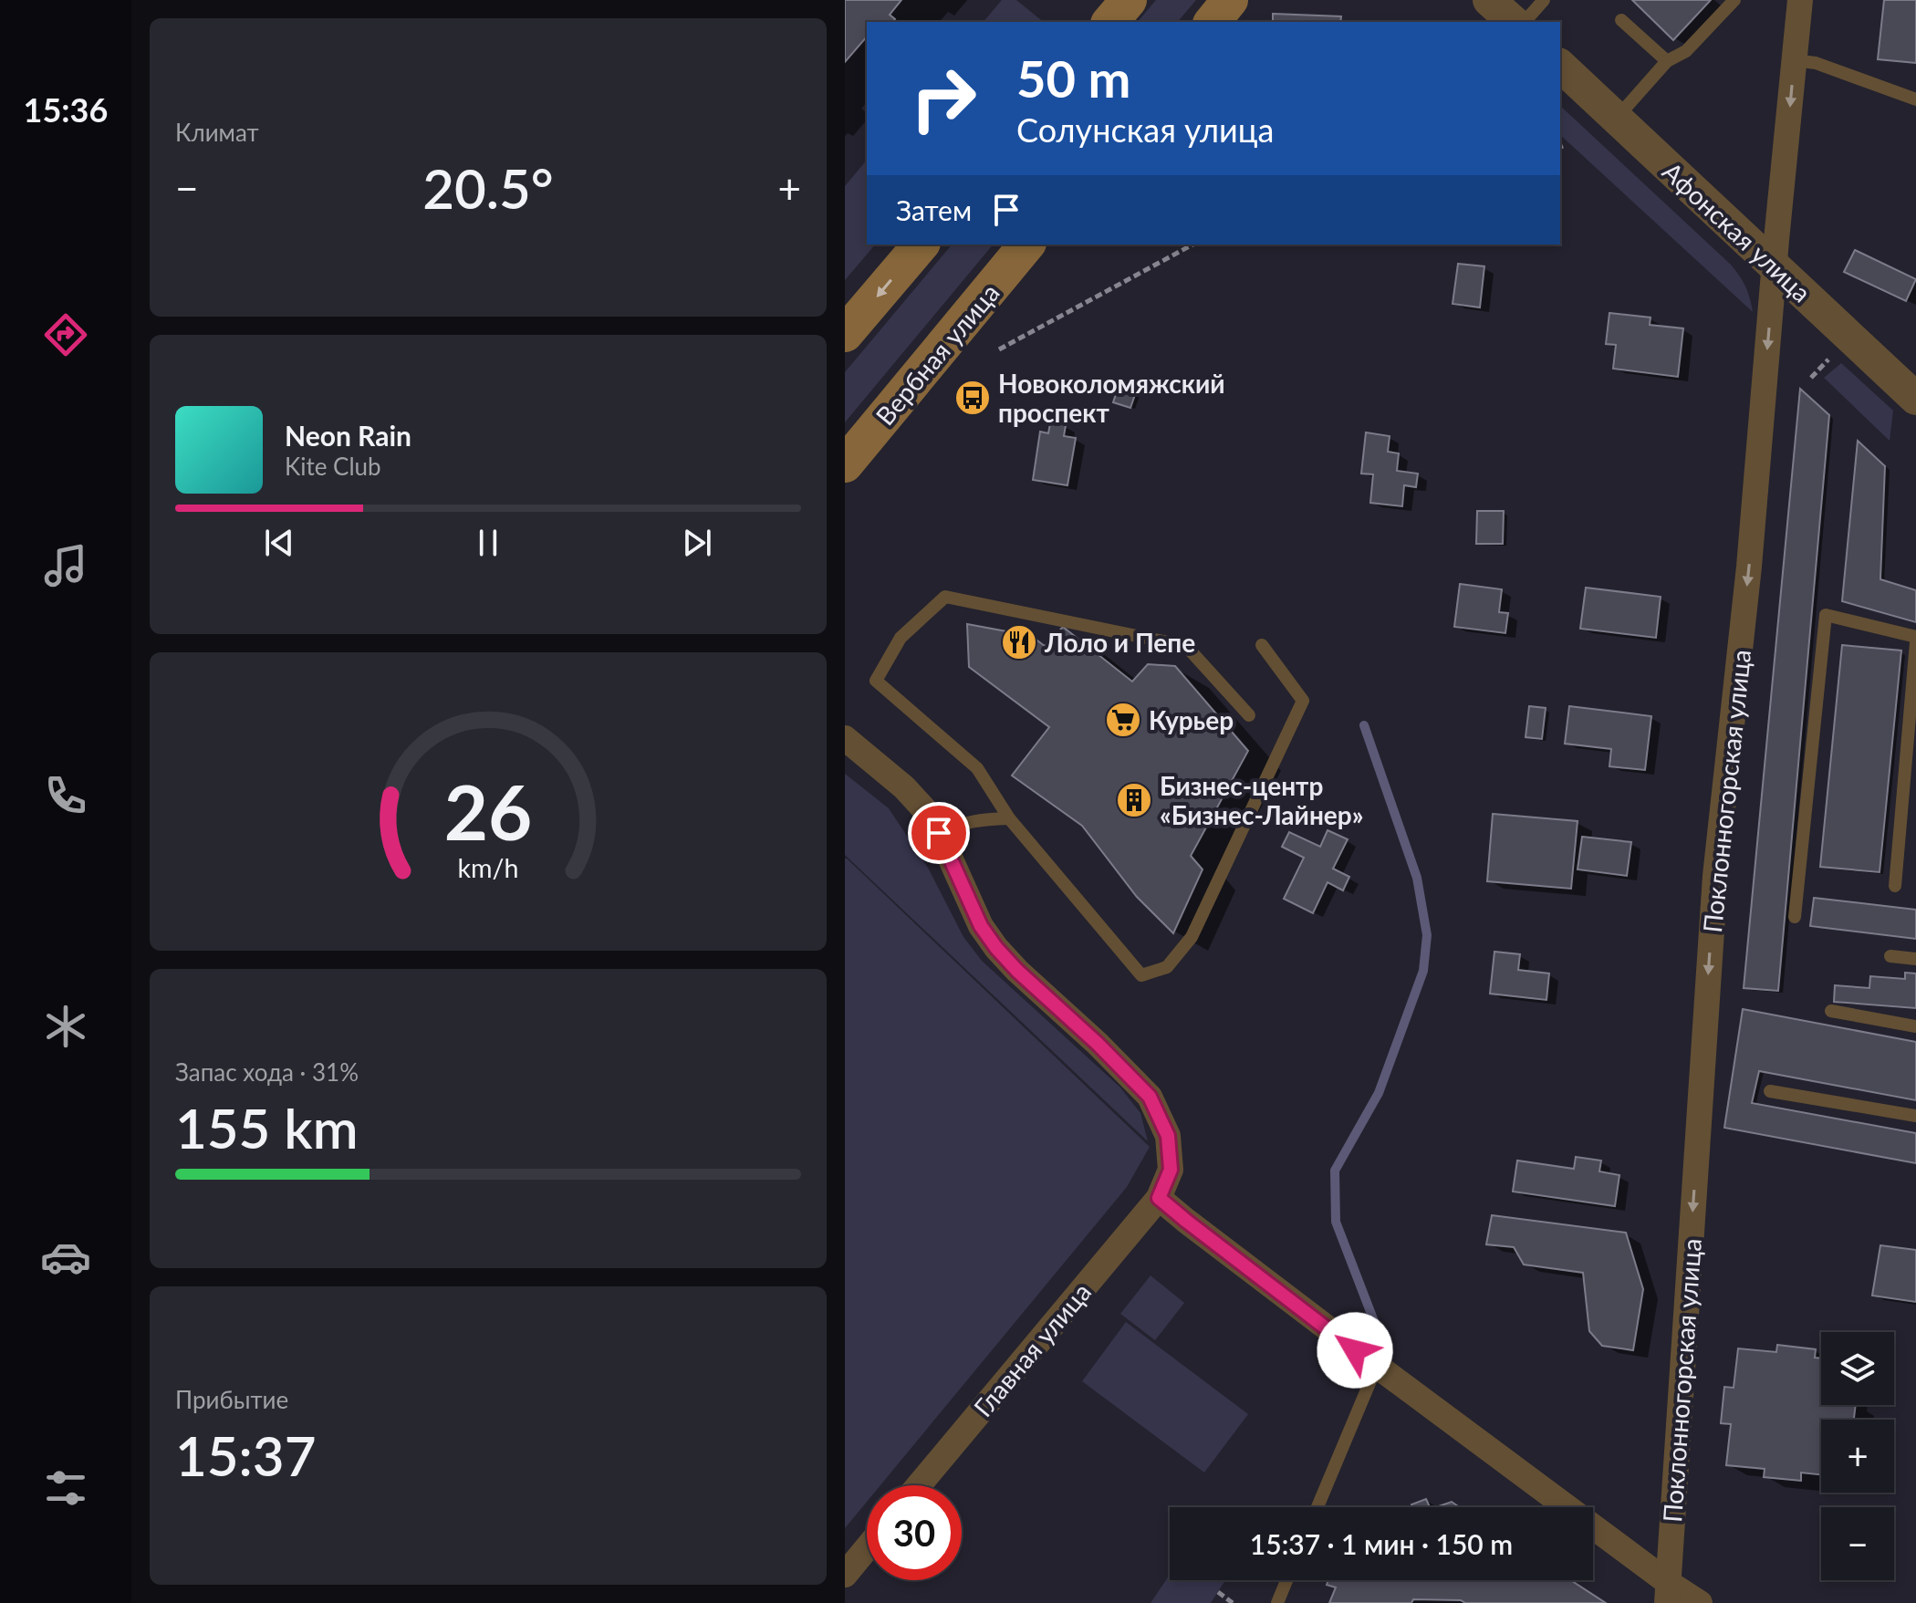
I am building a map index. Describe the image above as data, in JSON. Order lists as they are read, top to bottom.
{
  "streets": {
    "main road": ["Вербная улица"],
    "street": ["Афонская улица", "Поклонногорская улица", "Главная улица"]
  },
  "crossings": [
    ["Афонская улица", "Поклонногорская улица"]
  ],
  "one_way": ["Поклонногорская улица"],
  "places": {
    "bus stop": ["Новоколомяжский проспект"],
    "restaurant": ["Лоло и Пепе"],
    "supermarket": ["Курьер"],
    "building": ["Бизнес-центр «Бизнес-Лайнер»"]
  },
  "page": {
    "tabs": "15:36",
    "tile": [
      "Климат",
      ["Запас хода · 31%", "155 km"],
      ["Прибытие", "15:37"]
    ],
    "turn": ["50 m", "Солунская улица"],
    "heat": ["−", "20.5°", "+"],
    "then": "Затем",
    "song": ["Neon Rain", "Kite Club"],
    "map_buttons": ["+", "−"],
    "limit": "30",
    "trip": "15:37 · 1 мин · 150 m",
    "gauge": ["26", "km/h"]
  }
}
